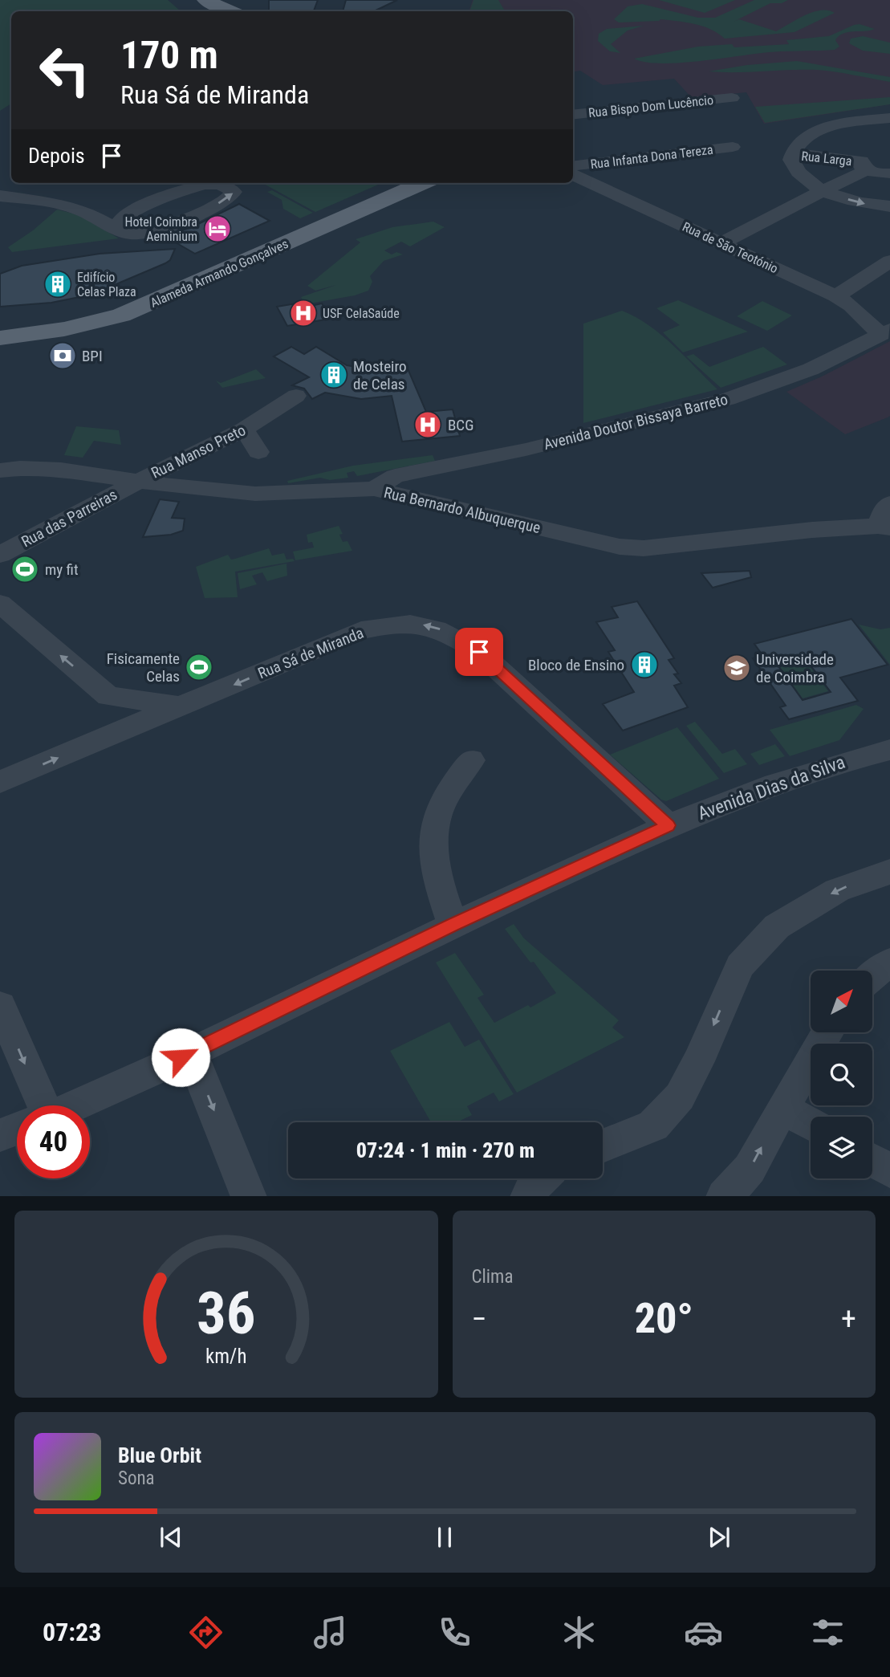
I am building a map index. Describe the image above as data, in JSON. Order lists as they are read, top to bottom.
{
  "streets": {
    "main road": ["Alameda Armando Gonçalves"],
    "street": [
      "Rua Bispo Dom Lucêncio",
      "Rua Infanta Dona Tereza",
      "Rua Larga",
      "Rua de São Teotónio",
      "Avenida Doutor Bissaya Barreto",
      "Rua Manso Preto",
      "Rua Bernardo Albuquerque",
      "Rua das Parreiras",
      "Rua Sá de Miranda",
      "Avenida Dias da Silva"
    ]
  },
  "crossings": [
    ["Rua de São Teotónio", "Avenida Doutor Bissaya Barreto"],
    ["Avenida Doutor Bissaya Barreto", "Rua Bernardo Albuquerque"],
    ["Rua Manso Preto", "Rua Bernardo Albuquerque"],
    ["Rua Manso Preto", "Rua das Parreiras"],
    ["Rua Bernardo Albuquerque", "Rua das Parreiras"],
    ["Rua Sá de Miranda", "Avenida Dias da Silva"]
  ],
  "places": {
    "hotel": ["Hotel Coimbra Aeminium"],
    "building": ["Edifício Celas Plaza", "Mosteiro de Celas", "Bloco de Ensino"],
    "hospital": ["USF CelaSaúde", "BCG"],
    "bank": ["BPI"],
    "sports": ["my fit", "Fisicamente Celas"],
    "school or university": ["Universidade de Coimbra"]
  },
  "north": "top right",
  "page": {
    "turn": ["170 m", "Rua Sá de Miranda"],
    "then": "Depois",
    "limit": "40",
    "trip": "07:24 · 1 min · 270 m",
    "tile": "Clima",
    "heat": ["−", "20°", "+"],
    "song": ["Blue Orbit", "Sona"],
    "tabs": "07:23",
    "gauge": ["36", "km/h"]
  }
}
